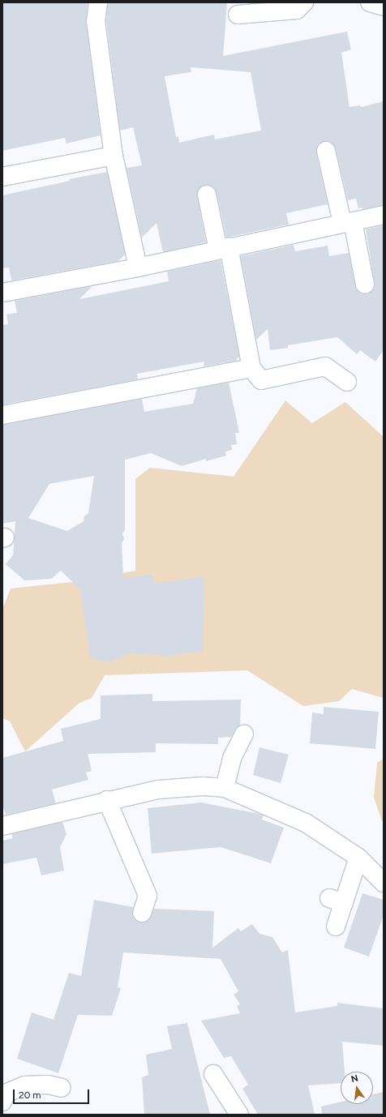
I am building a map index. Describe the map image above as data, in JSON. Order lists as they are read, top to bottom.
{
  "scale_bar": "20 m",
  "north": "top"
}
